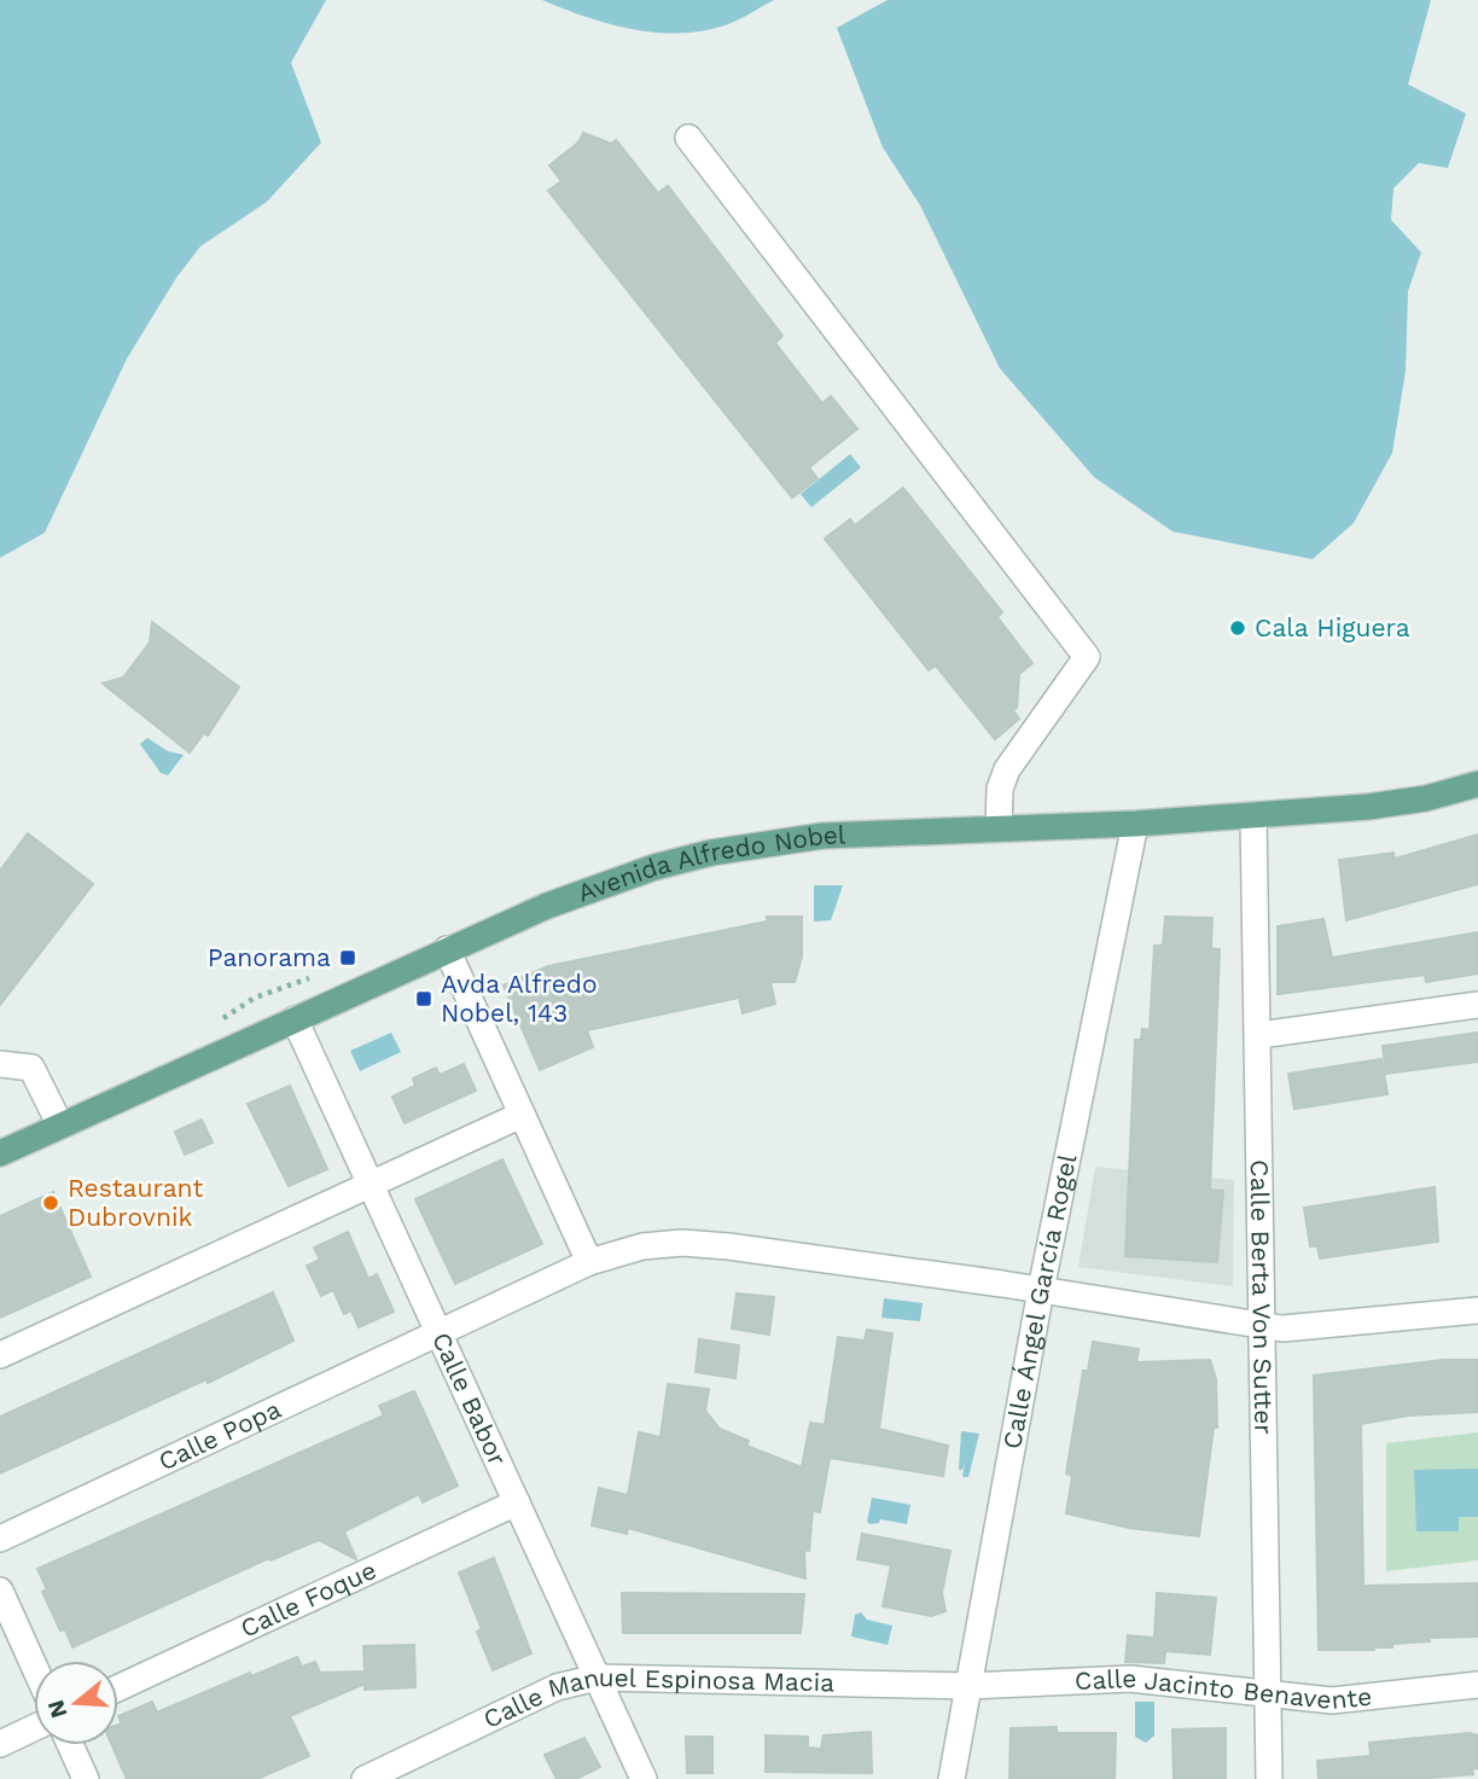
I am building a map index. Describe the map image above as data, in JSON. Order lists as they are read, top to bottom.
{
  "streets": {
    "main road": ["Avenida Alfredo Nobel"],
    "street": [
      "Calle Berta Von Sutter",
      "Calle Ángel García Rogel",
      "Calle Babor",
      "Calle Popa",
      "Calle Foque",
      "Calle Jacinto Benavente",
      "Calle Manuel Espinosa Macia"
    ]
  },
  "crossings": [
    ["Avenida Alfredo Nobel", "Calle Berta Von Sutter"],
    ["Avenida Alfredo Nobel", "Calle Ángel García Rogel"],
    ["Avenida Alfredo Nobel", "Calle Babor"],
    ["Calle Berta Von Sutter", "Calle Popa"],
    ["Calle Berta Von Sutter", "Calle Jacinto Benavente"],
    ["Calle Ángel García Rogel", "Calle Popa"],
    ["Calle Ángel García Rogel", "Calle Jacinto Benavente"],
    ["Calle Ángel García Rogel", "Calle Manuel Espinosa Macia"],
    ["Calle Babor", "Calle Popa"],
    ["Calle Babor", "Calle Foque"],
    ["Calle Babor", "Calle Manuel Espinosa Macia"],
    ["Calle Jacinto Benavente", "Calle Manuel Espinosa Macia"]
  ],
  "places": {
    "other": ["Cala Higuera", "Restaurant Dubrovnik"],
    "transit": ["Panorama", "Avda Alfredo Nobel, 143"]
  },
  "north": "left"
}
